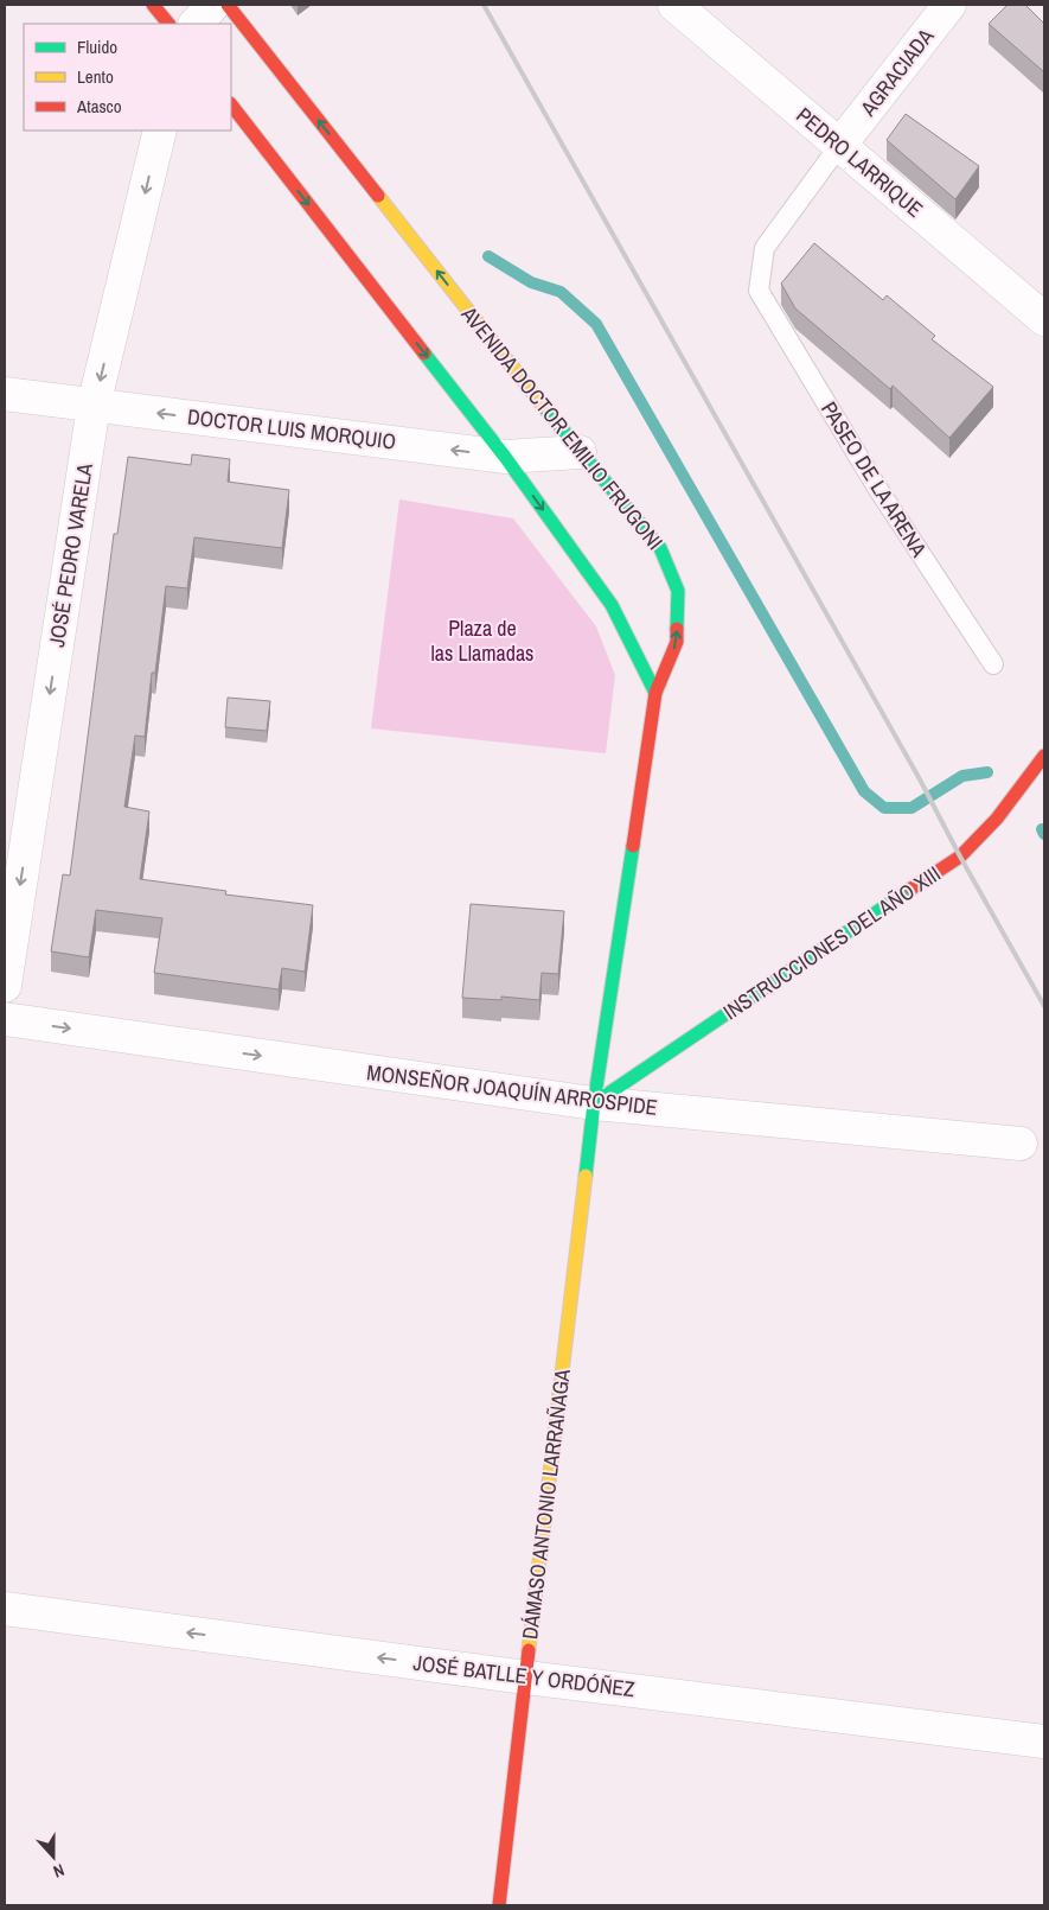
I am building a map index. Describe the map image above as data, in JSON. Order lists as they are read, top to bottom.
{
  "streets": {
    "street": [
      "AGRACIADA",
      "PEDRO LARRIQUE",
      "AVENIDA DOCTOR EMILIO FRUGONI",
      "DOCTOR LUIS MORQUIO",
      "JOSÉ PEDRO VARELA",
      "INSTRUCCIONES DEL AÑO XIII",
      "MONSEÑOR JOAQUÍN ARROSPIDE",
      "DÁMASO ANTONIO LARRAÑAGA",
      "JOSÉ BATLLE Y ORDÓÑEZ"
    ],
    "lane": ["PASEO DE LA ARENA"]
  },
  "crossings": [
    ["AGRACIADA", "PEDRO LARRIQUE"],
    ["AGRACIADA", "PASEO DE LA ARENA"],
    ["AVENIDA DOCTOR EMILIO FRUGONI", "DOCTOR LUIS MORQUIO"],
    ["AVENIDA DOCTOR EMILIO FRUGONI", "INSTRUCCIONES DEL AÑO XIII"],
    ["AVENIDA DOCTOR EMILIO FRUGONI", "MONSEÑOR JOAQUÍN ARROSPIDE"],
    ["AVENIDA DOCTOR EMILIO FRUGONI", "DÁMASO ANTONIO LARRAÑAGA"],
    ["DOCTOR LUIS MORQUIO", "JOSÉ PEDRO VARELA"],
    ["INSTRUCCIONES DEL AÑO XIII", "MONSEÑOR JOAQUÍN ARROSPIDE"],
    ["INSTRUCCIONES DEL AÑO XIII", "DÁMASO ANTONIO LARRAÑAGA"],
    ["MONSEÑOR JOAQUÍN ARROSPIDE", "DÁMASO ANTONIO LARRAÑAGA"],
    ["DÁMASO ANTONIO LARRAÑAGA", "JOSÉ BATLLE Y ORDÓÑEZ"]
  ],
  "one_way": [
    "DOCTOR LUIS MORQUIO",
    "JOSÉ PEDRO VARELA",
    "MONSEÑOR JOAQUÍN ARROSPIDE",
    "JOSÉ BATLLE Y ORDÓÑEZ"
  ],
  "parks": ["Plaza de las Llamadas"],
  "legend": ["Fluido", "Lento", "Atasco"],
  "north": "bottom"
}
